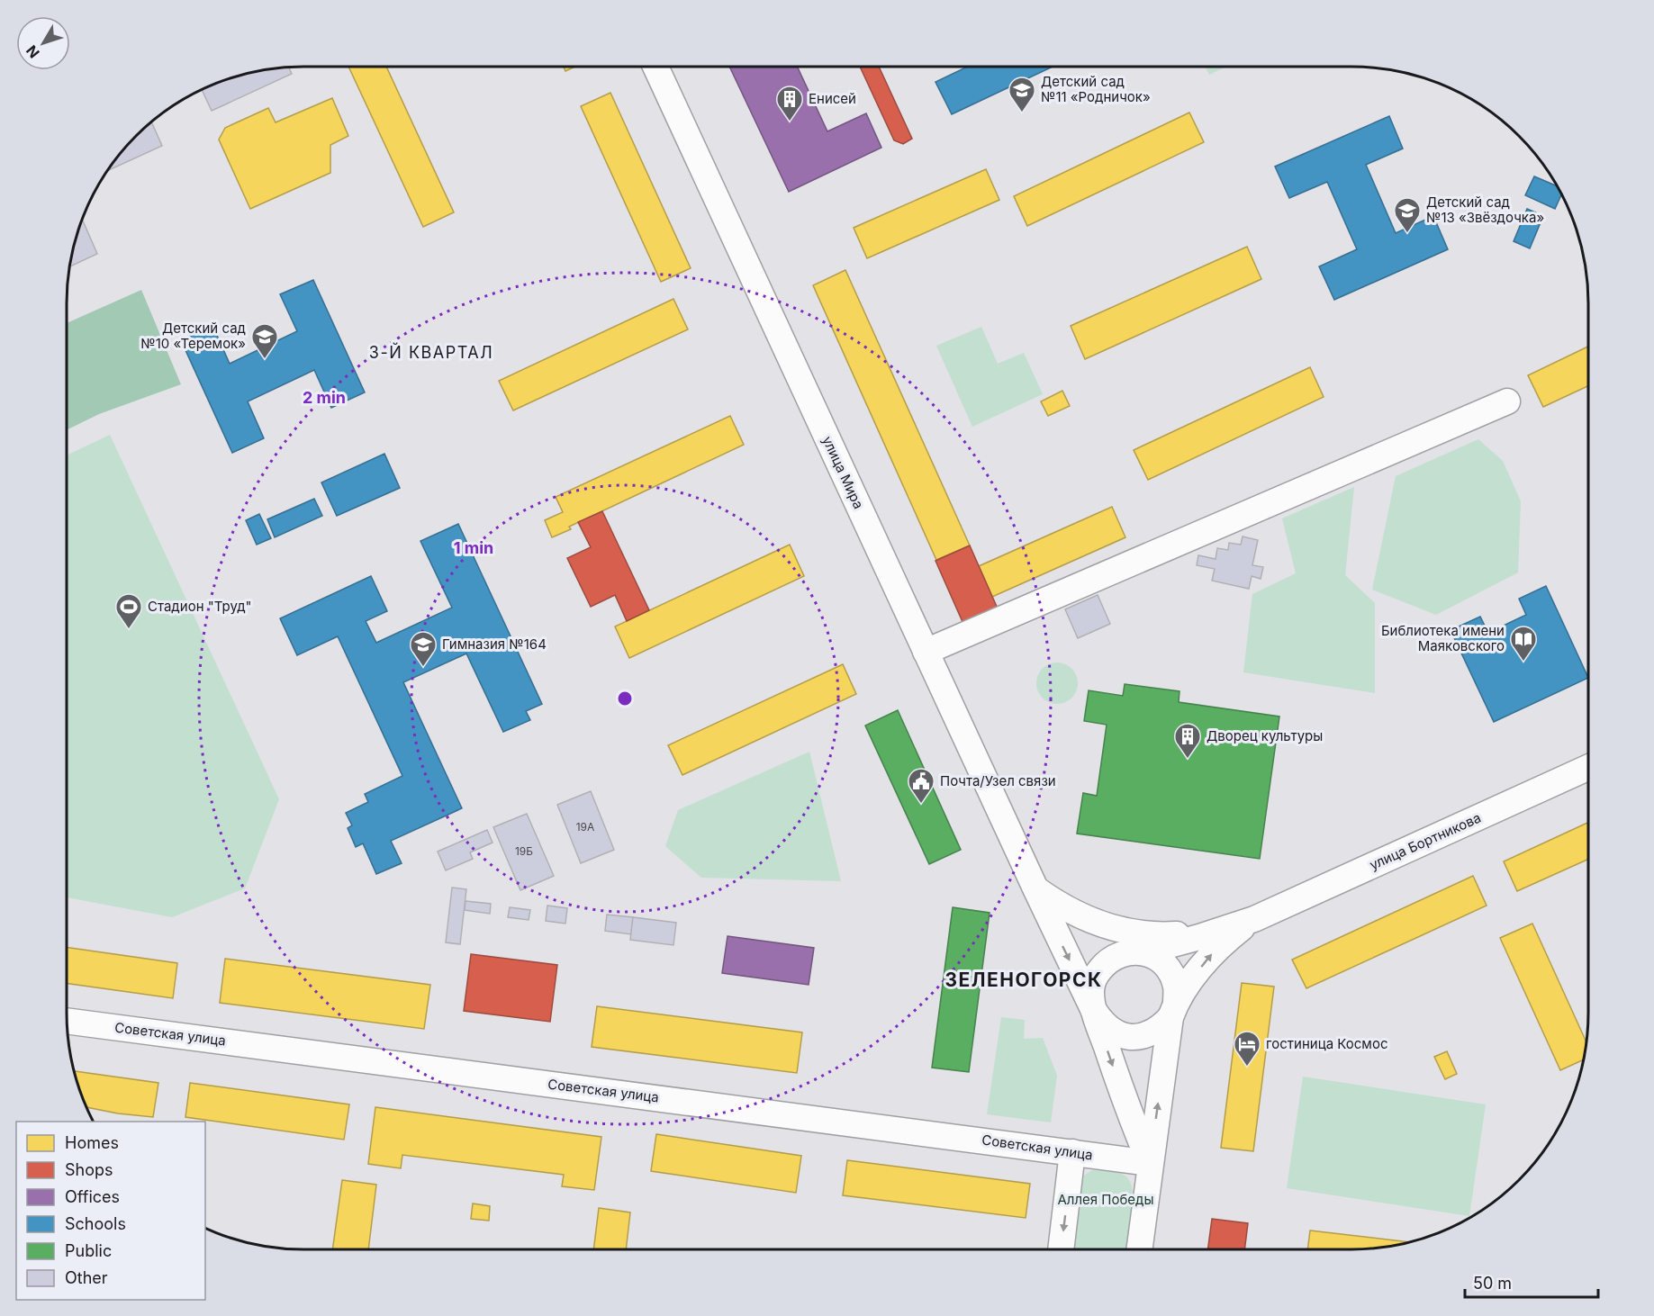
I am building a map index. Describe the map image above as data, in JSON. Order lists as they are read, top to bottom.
{
  "streets": {
    "street": ["улица Мира", "улица Бортникова", "Советская улица"]
  },
  "districts": ["3-Й КВАРТАЛ", "ЗЕЛЕНОГОРСК"],
  "parks": ["Аллея Победы"],
  "places": {
    "school or university": [
      "Детский сад №11 «Родничок»",
      "Детский сад №13 «Звёздочка»",
      "Детский сад №10 «Теремок»",
      "Гимназия №164"
    ],
    "building": ["Енисей", "Дворец культуры"],
    "sports": ["Стадион \"Труд\""],
    "library": ["Библиотека имени Маяковского"],
    "public building": ["Почта/Узел связи"],
    "hotel": ["гостиница Космос"]
  },
  "house_numbers": ["19А", "19Б"],
  "legend": [
    "Homes",
    "Shops",
    "Offices",
    "Schools",
    "Public",
    "Other"
  ],
  "scale_bar": "50 m",
  "north": "bottom left",
  "rings": ["2 min", "1 min"]
}
